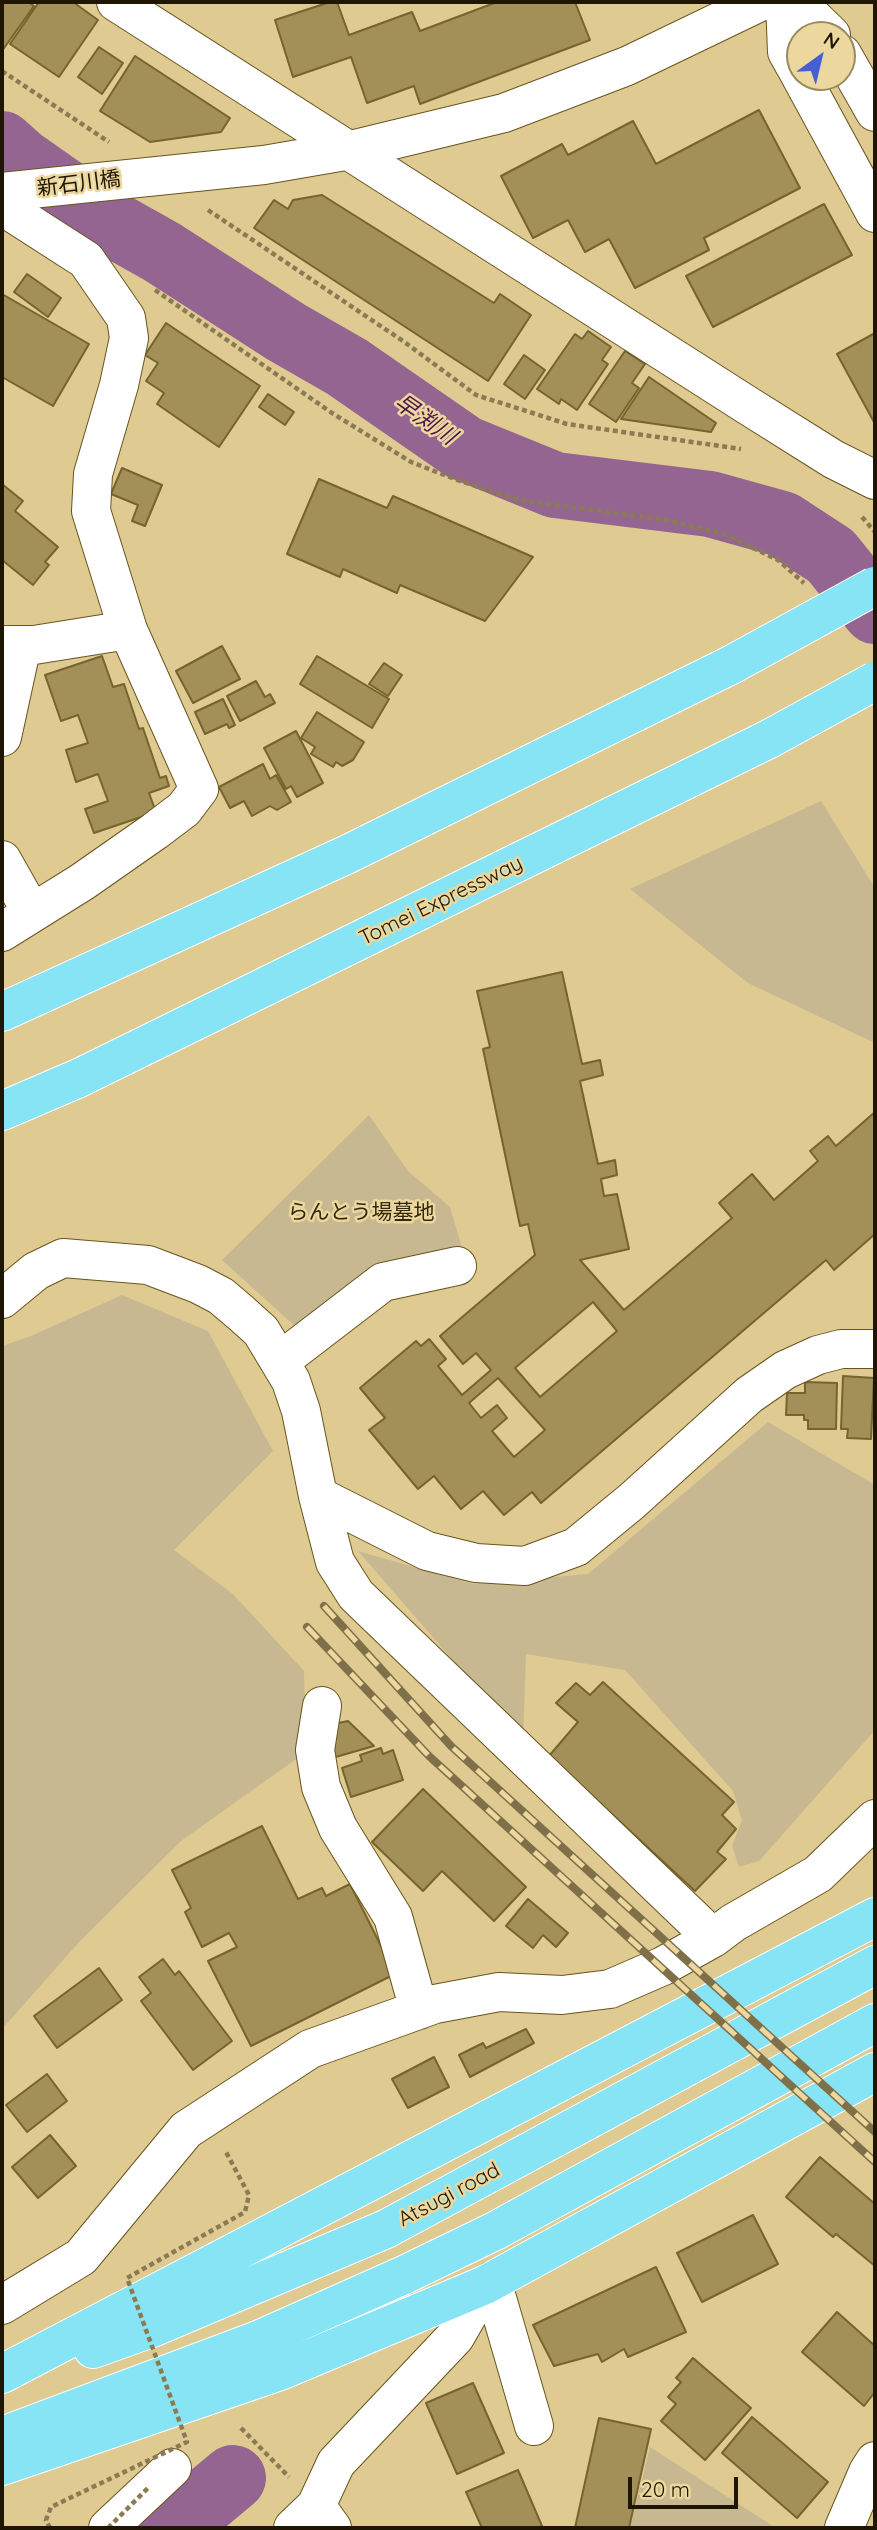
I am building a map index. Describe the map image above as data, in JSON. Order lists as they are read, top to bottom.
{
  "streets": {
    "highway": ["Tomei Expressway", "Atsugi road"],
    "street": ["新石川橋"]
  },
  "water": ["早渕川"],
  "parks": ["らんとう場墓地"],
  "scale_bar": "20 m",
  "north": "top right"
}
